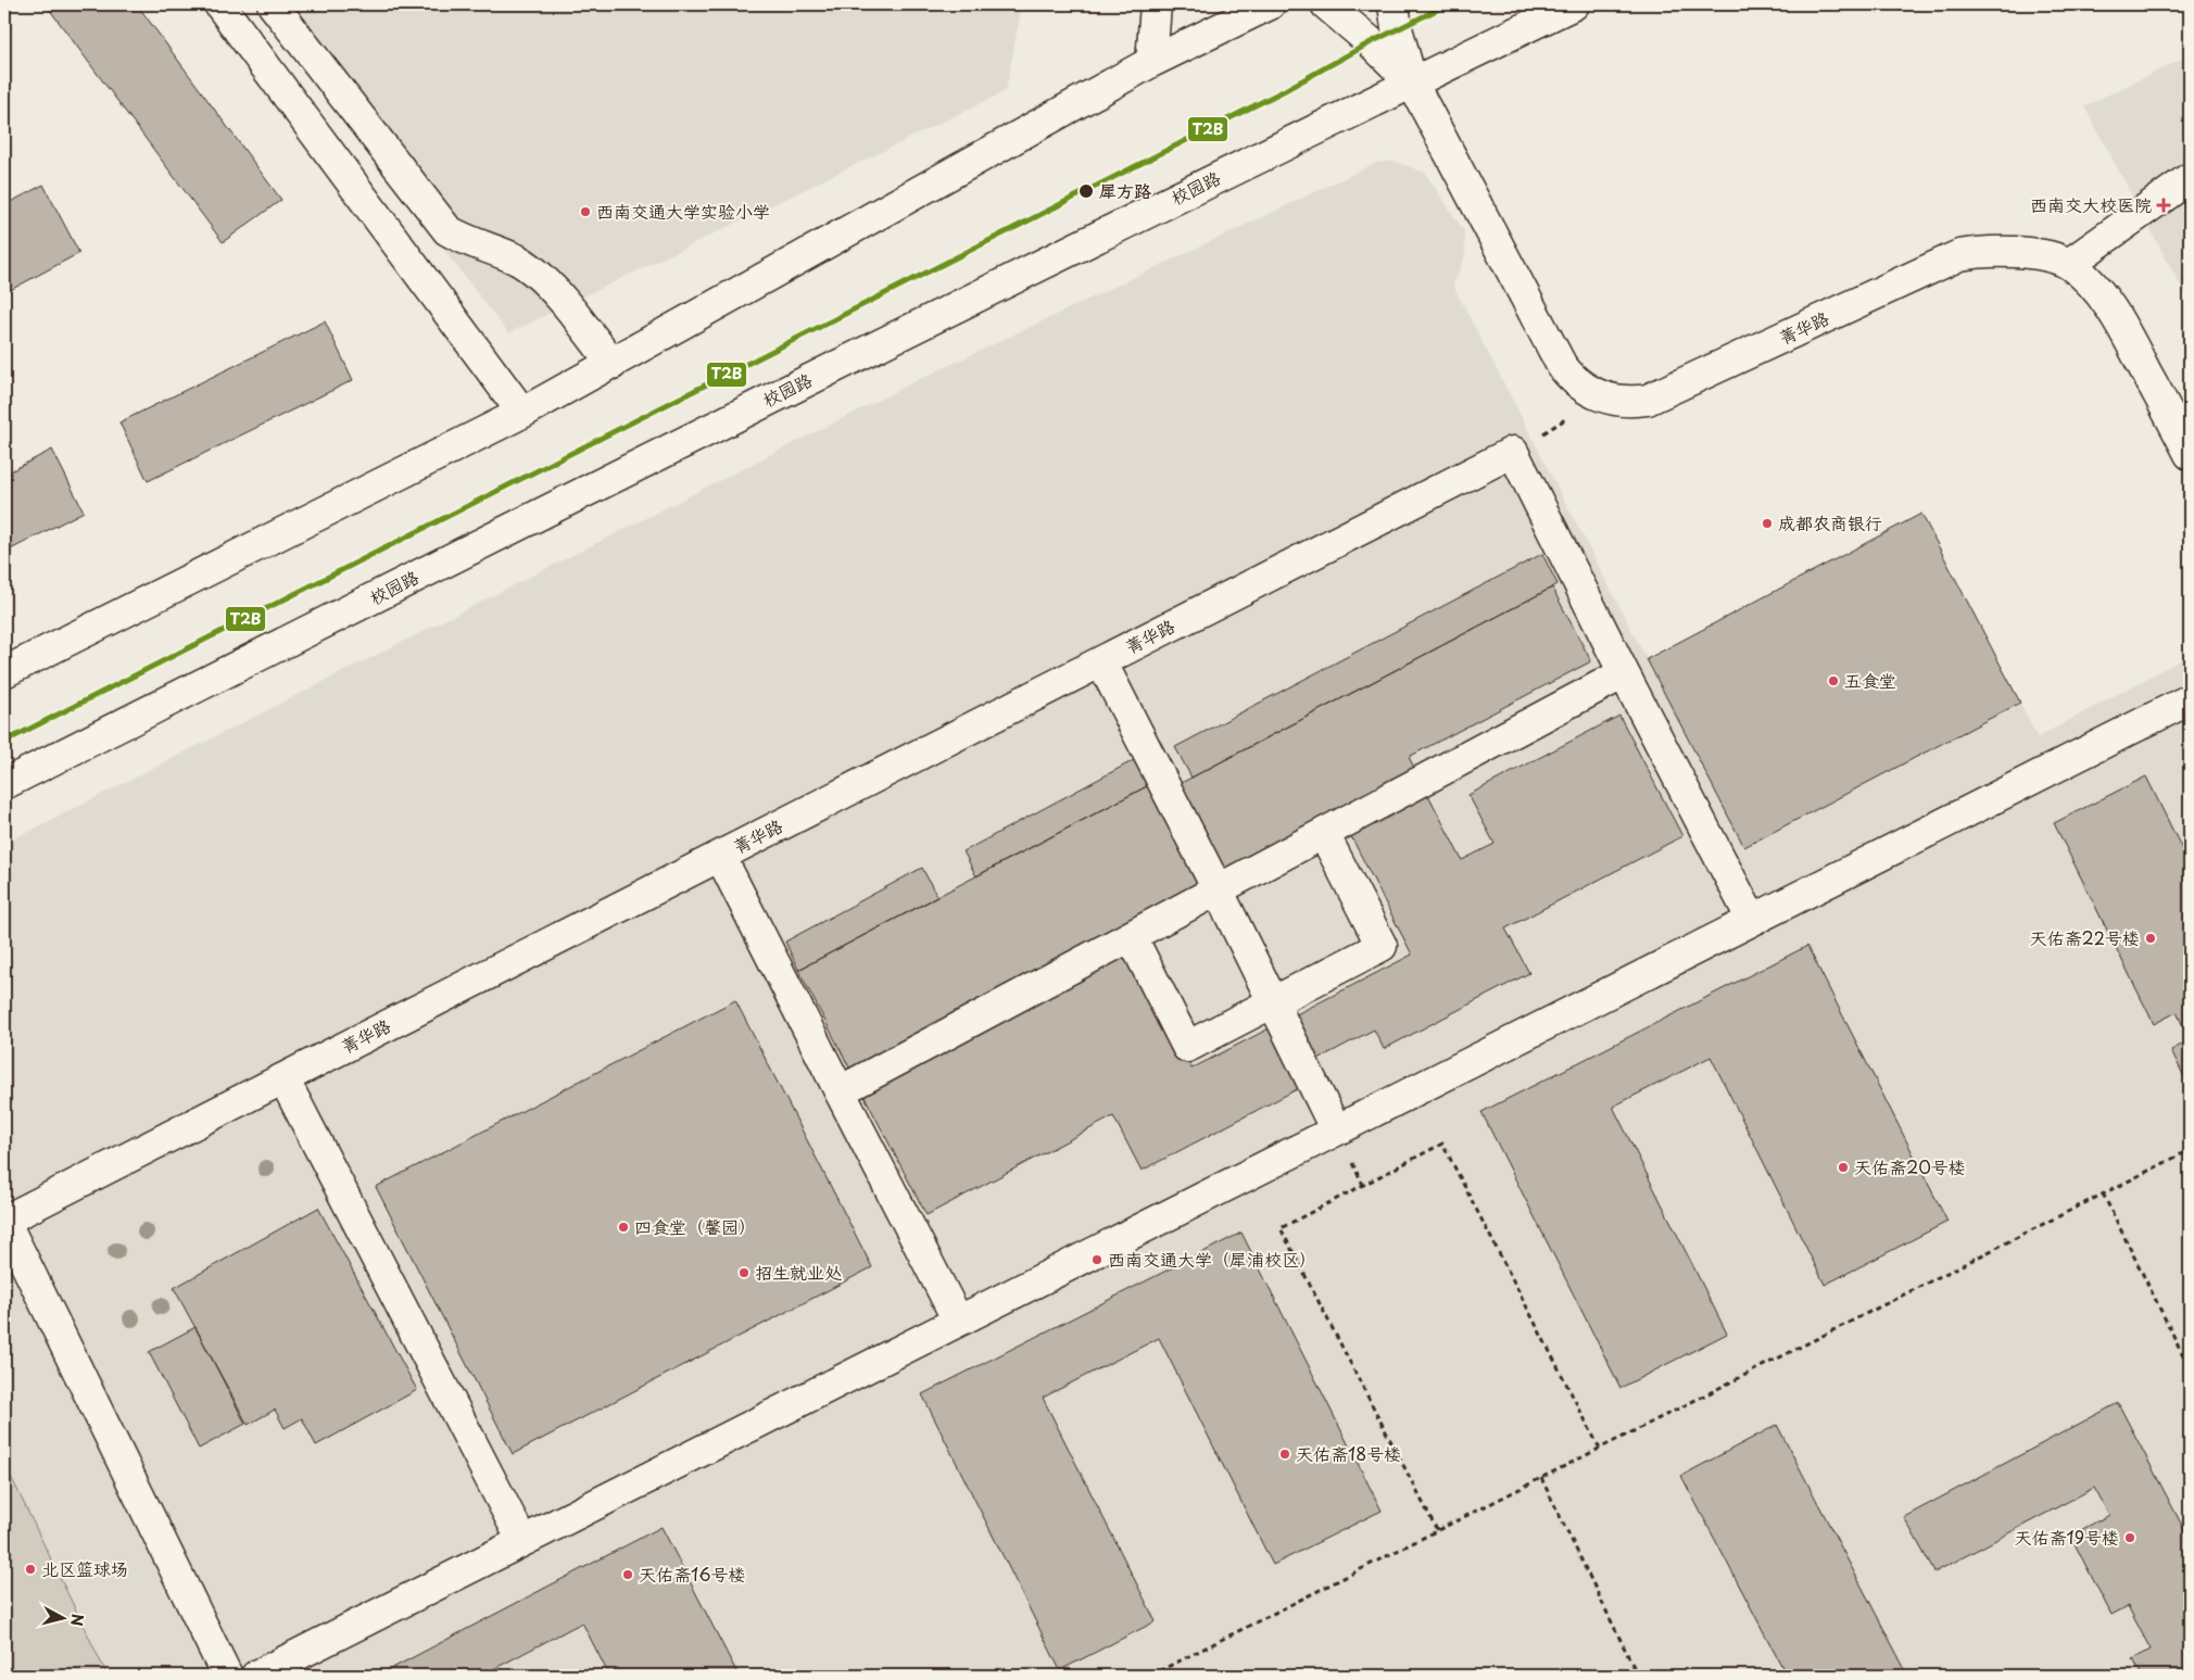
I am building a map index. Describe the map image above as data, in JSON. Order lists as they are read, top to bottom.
{
  "streets": {
    "street": ["校园路", "菁华路"]
  },
  "places": {
    "other": [
      "犀方路",
      "西南交通大学实验小学",
      "成都农商银行",
      "五食堂",
      "天佑斋22号楼",
      "天佑斋20号楼",
      "四食堂（馨园）",
      "西南交通大学（犀浦校区）",
      "招生就业处",
      "天佑斋18号楼",
      "天佑斋19号楼",
      "北区篮球场",
      "天佑斋16号楼"
    ],
    "health": ["西南交大校医院"]
  },
  "lines": ["transit line T2B"],
  "north": "right"
}
